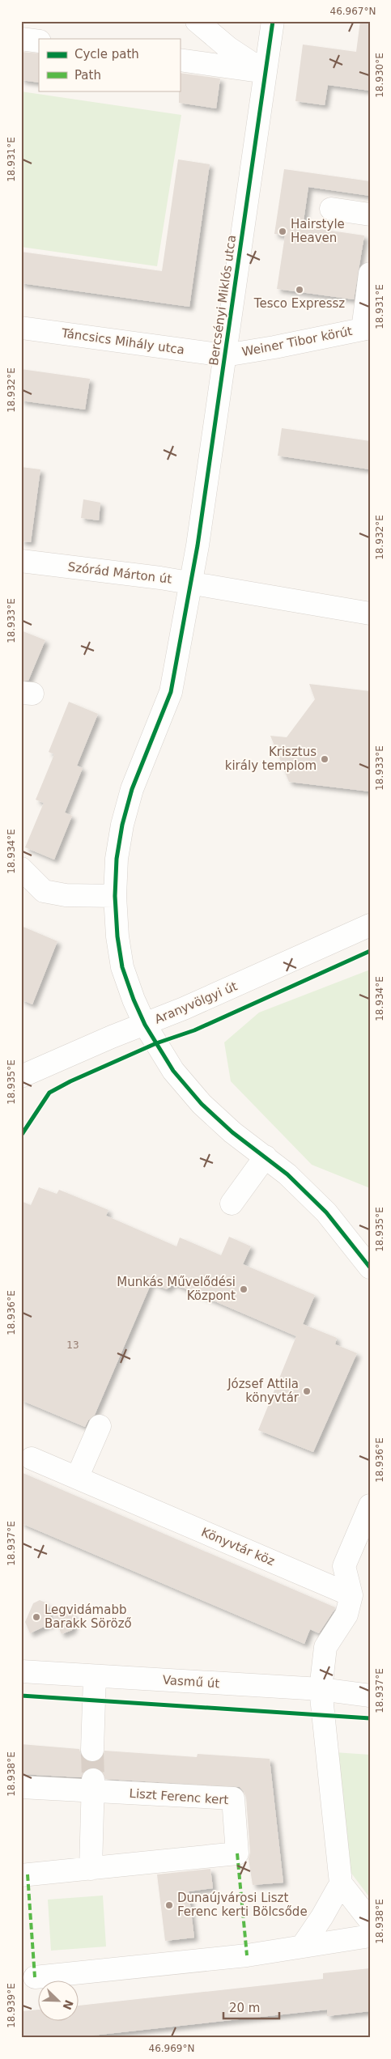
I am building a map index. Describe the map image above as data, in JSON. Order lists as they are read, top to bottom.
{
  "streets": {
    "street": [
      "Bercsényi Miklós utca",
      "Táncsics Mihály utca",
      "Weiner Tibor körút",
      "Szórád Márton út",
      "Aranyvölgyi út",
      "Könyvtár köz",
      "Vasmű út",
      "Liszt Ferenc kert"
    ]
  },
  "crossings": [
    ["Bercsényi Miklós utca", "Táncsics Mihály utca"],
    ["Bercsényi Miklós utca", "Weiner Tibor körút"],
    ["Bercsényi Miklós utca", "Szórád Márton út"],
    ["Bercsényi Miklós utca", "Aranyvölgyi út"],
    ["Táncsics Mihály utca", "Weiner Tibor körút"]
  ],
  "places": [
    "Hairstyle Heaven",
    "Tesco Expressz",
    "Krisztus király templom",
    "Munkás Művelődési Központ",
    "József Attila könyvtár",
    "Legvidámabb Barakk Söröző",
    "Dunaújvárosi Liszt Ferenc kerti Bölcsőde"
  ],
  "house_numbers": ["13"],
  "legend": ["Cycle path", "Path"],
  "scale_bar": "20 m",
  "north": "bottom right",
  "coordinates": [
    "46.967°N",
    "18.930°E",
    "18.931°E",
    "18.932°E",
    "18.933°E",
    "18.934°E",
    "18.935°E",
    "18.936°E",
    "18.937°E",
    "18.938°E",
    "18.939°E",
    "46.969°N"
  ]
}
